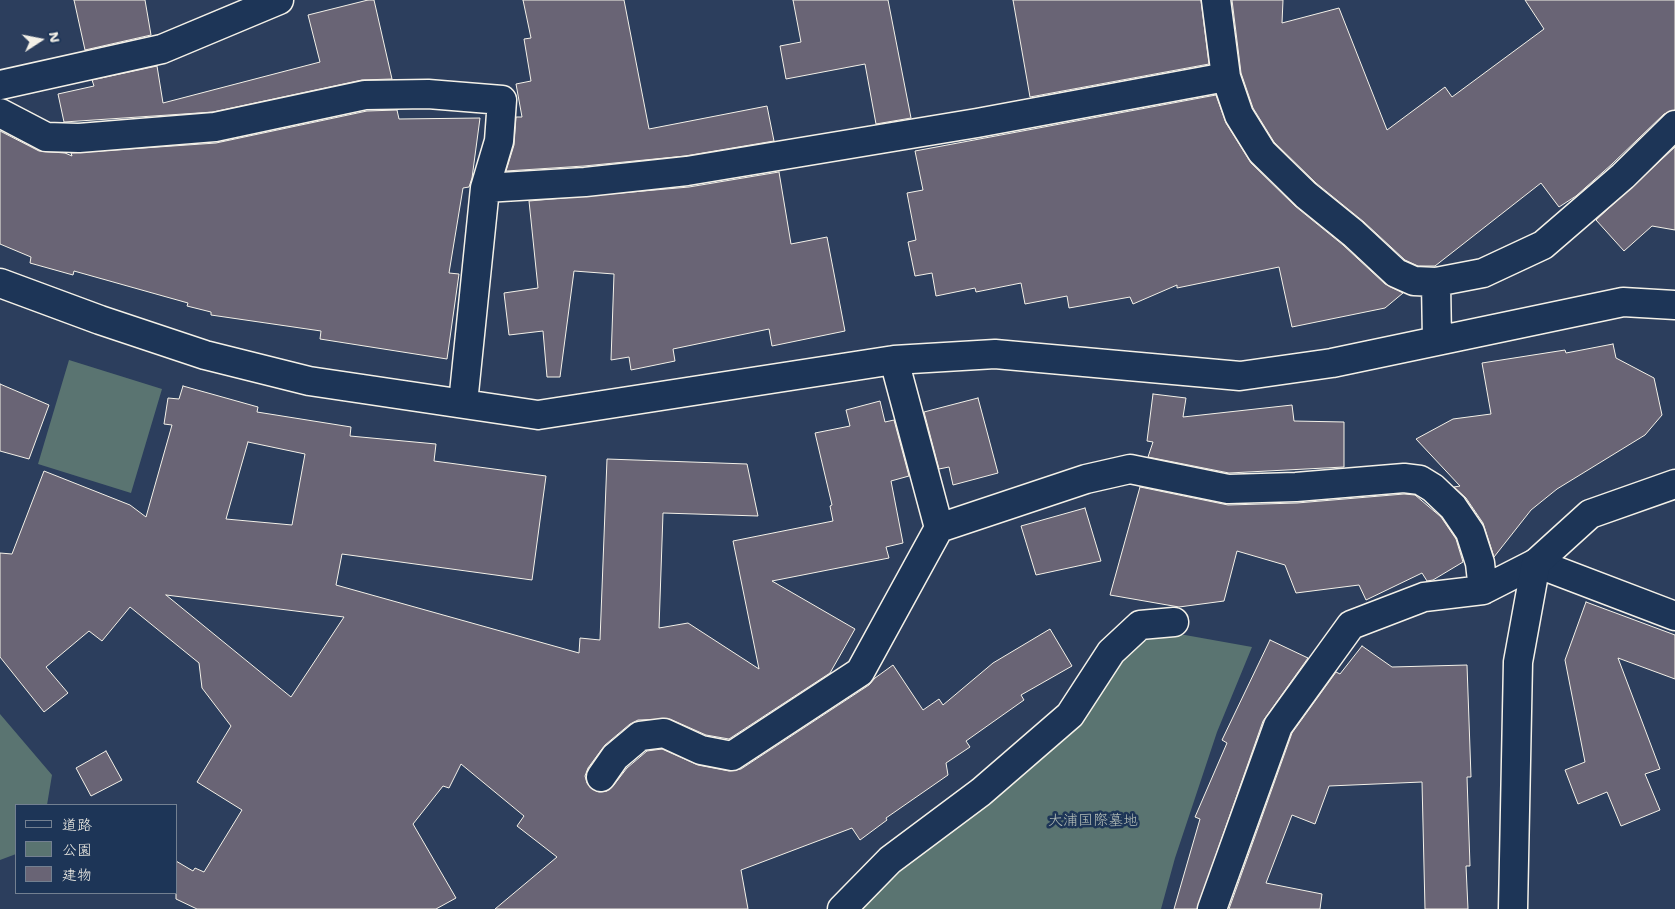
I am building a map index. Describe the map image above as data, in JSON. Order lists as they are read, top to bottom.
{
  "parks": ["大浦国際墓地"],
  "legend": ["道路", "公園", "建物"],
  "north": "right"
}
